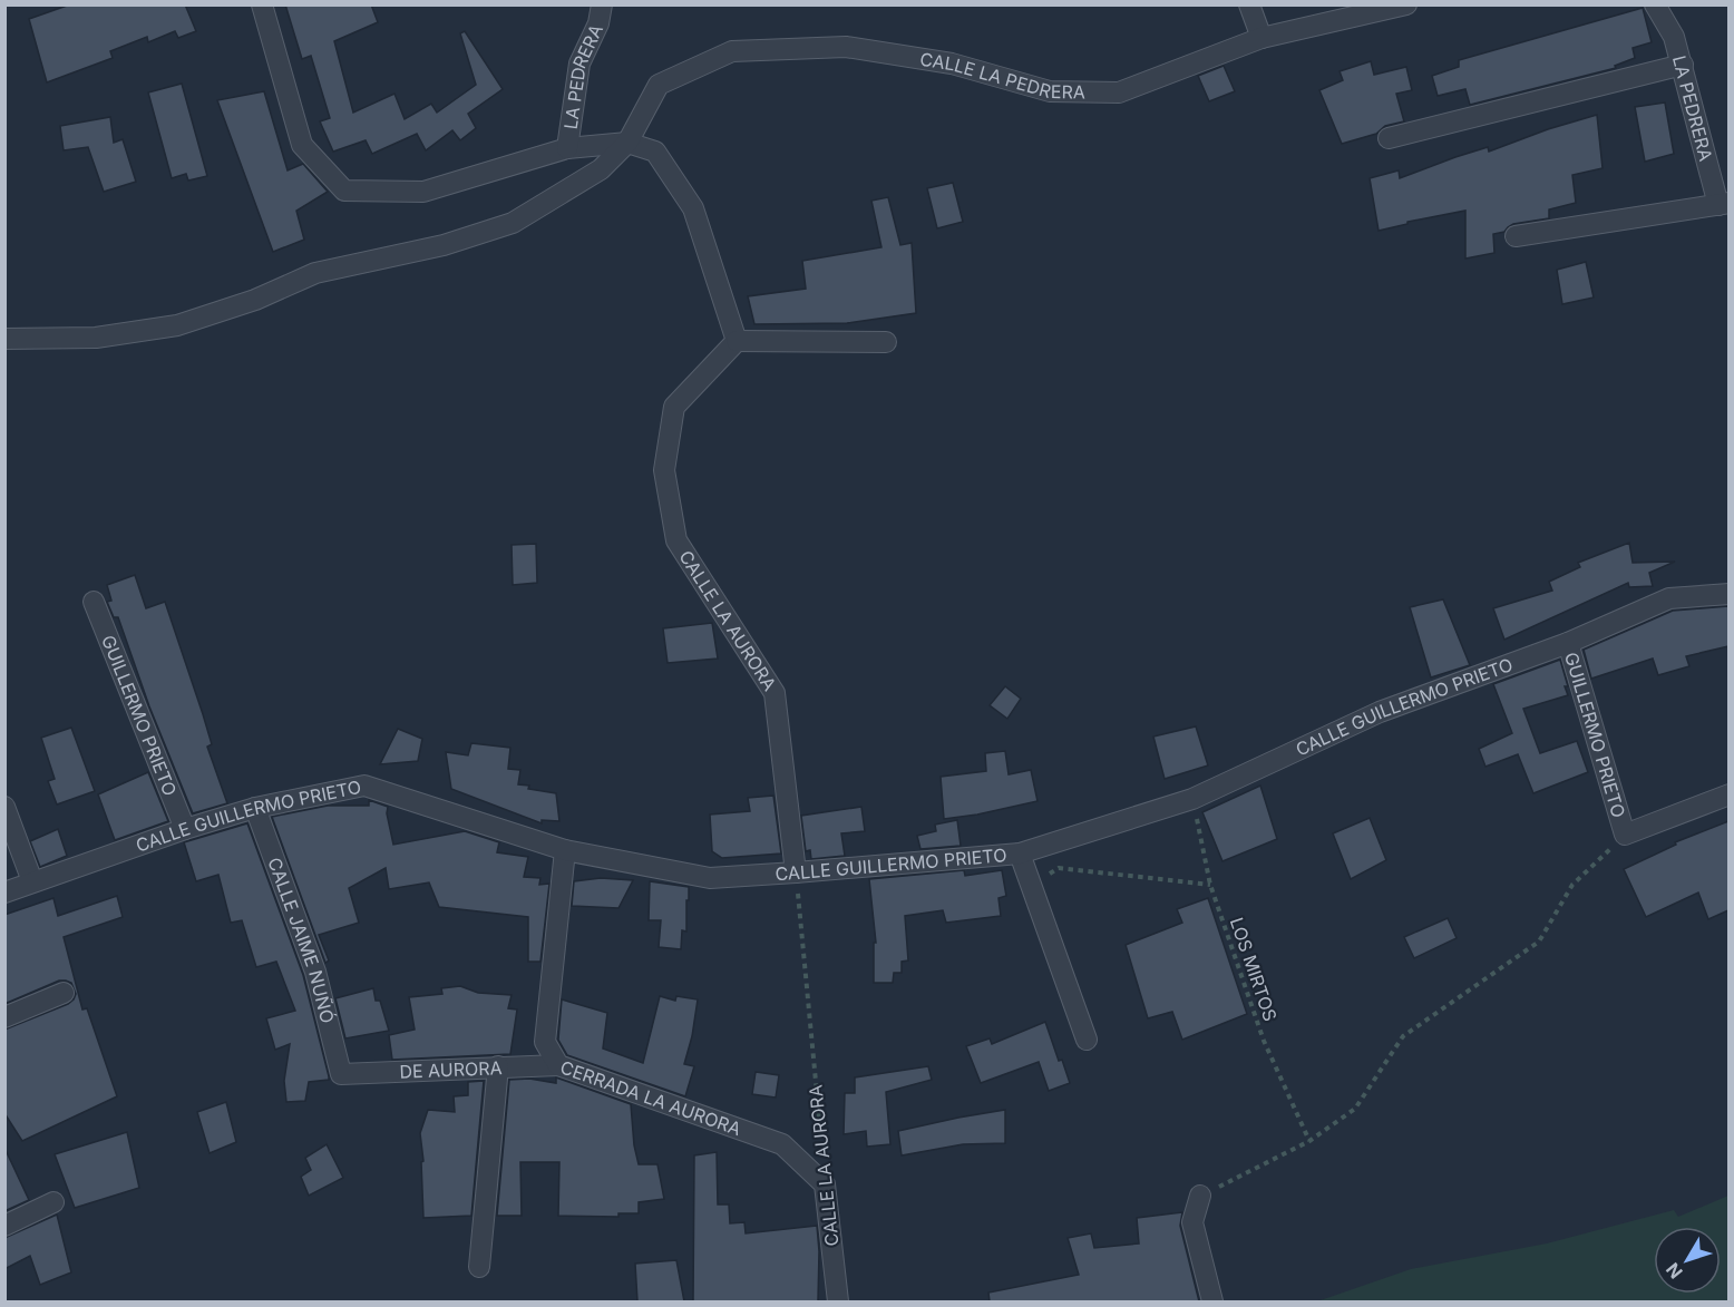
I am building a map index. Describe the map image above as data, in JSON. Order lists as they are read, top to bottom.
{
  "streets": {
    "street": [
      "CALLE LA PEDRERA",
      "LA PEDRERA",
      "CALLE LA AURORA",
      "CALLE GUILLERMO PRIETO",
      "GUILLERMO PRIETO",
      "CALLE JAIME NUÑÓ",
      "DE AURORA",
      "CERRADA LA AURORA"
    ],
    "path": ["LOS MIRTOS"]
  },
  "crossings": [
    ["CALLE LA AURORA", "CALLE GUILLERMO PRIETO"],
    ["CALLE LA AURORA", "CERRADA LA AURORA"],
    ["CALLE GUILLERMO PRIETO", "GUILLERMO PRIETO"],
    ["CALLE GUILLERMO PRIETO", "CALLE JAIME NUÑÓ"],
    ["CALLE GUILLERMO PRIETO", "LOS MIRTOS"],
    ["CALLE GUILLERMO PRIETO", "CERRADA LA AURORA"],
    ["CALLE JAIME NUÑÓ", "DE AURORA"],
    ["DE AURORA", "CERRADA LA AURORA"]
  ],
  "north": "bottom left"
}
